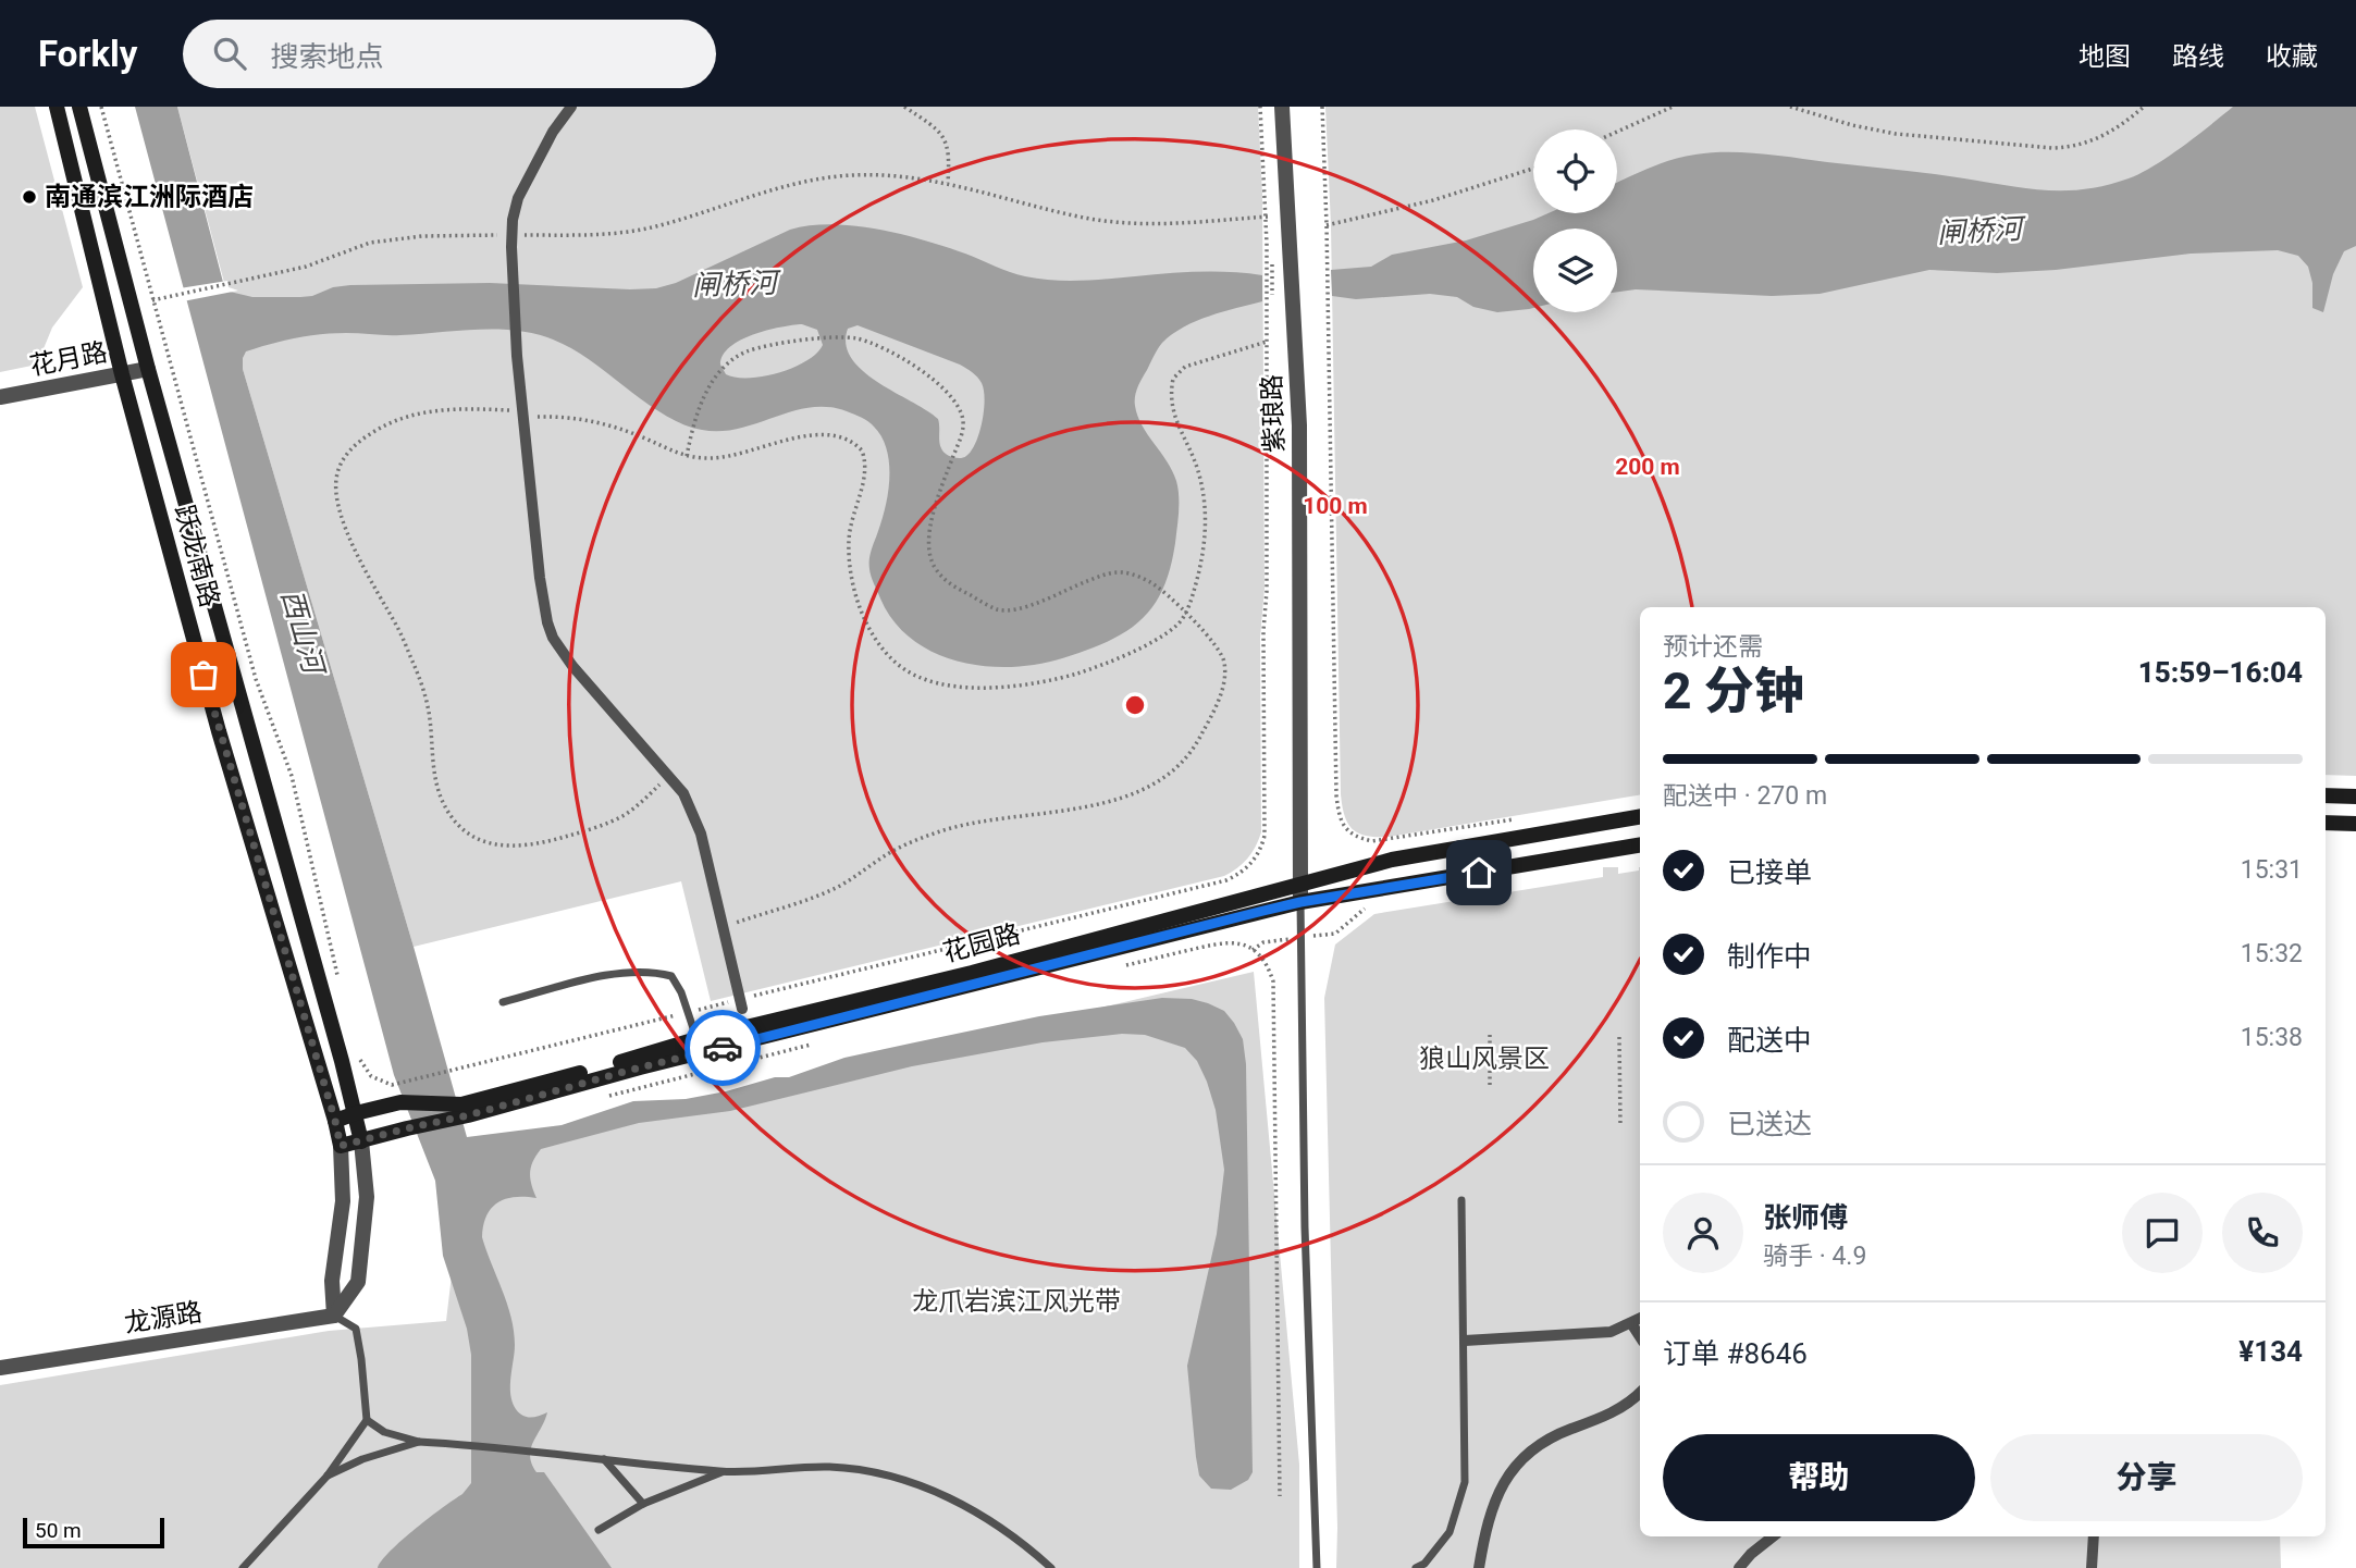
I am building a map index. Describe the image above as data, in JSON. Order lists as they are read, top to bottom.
{
  "streets": {
    "main road": ["跃龙南路", "花园路"],
    "street": ["花月路", "紫琅路", "龙源路"]
  },
  "crossings": [
    ["花月路", "跃龙南路"],
    ["紫琅路", "花园路"],
    ["跃龙南路", "花园路"]
  ],
  "water": ["闸桥河", "西山河"],
  "parks": ["狼山风景区", "龙爪岩滨江风光带"],
  "places": ["南通滨江洲际酒店"],
  "scale_bar": "50 m",
  "page": {
    "header": "Forkly",
    "search": "搜索地点",
    "nav": ["地图", "路线", "收藏"],
    "heading": ["2 分钟", "预计还需", "15:59–16:04"],
    "panel": [
      "张师傅",
      "骑手 · 4.9",
      "订单 #8646",
      "¥134"
    ],
    "bar": "配送中 · 270 m",
    "list": [
      ["已接单", "15:31"],
      ["制作中", "15:32"],
      ["配送中", "15:38"],
      "已送达"
    ],
    "buttons": ["帮助", "分享"],
    "scale": "50 m"
  },
  "rings": ["200 m", "100 m"]
}
